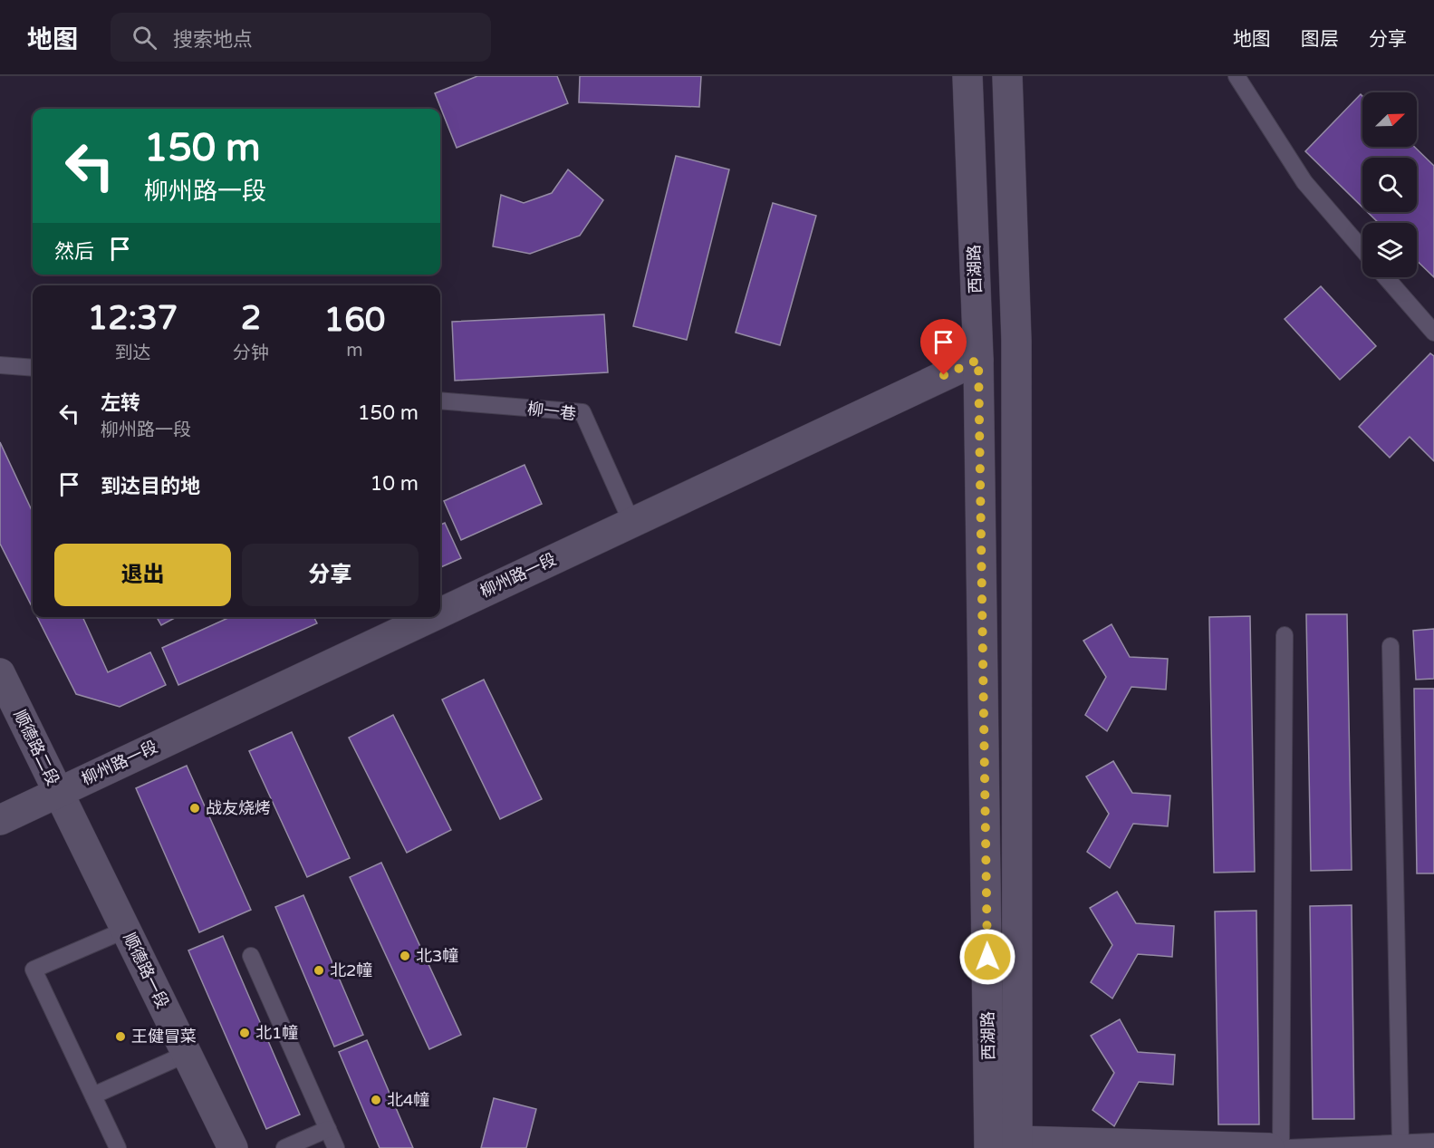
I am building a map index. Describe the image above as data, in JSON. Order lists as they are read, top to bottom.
{
  "streets": {
    "main road": [
      "西湖路",
      "柳州路一段",
      "顺德路二段",
      "顺德路一段"
    ],
    "lane": ["柳一巷"]
  },
  "crossings": [
    ["西湖路", "柳州路一段"],
    ["柳一巷", "柳州路一段"],
    ["柳州路一段", "顺德路二段"],
    ["柳州路一段", "顺德路一段"],
    ["顺德路二段", "顺德路一段"]
  ],
  "places": [
    "战友烧烤",
    "北3幢",
    "北2幢",
    "北1幢",
    "王健冒菜",
    "北4幢"
  ],
  "north": "top right",
  "page": {
    "header": "地图",
    "search": "搜索地点",
    "nav": ["地图", "图层", "分享"],
    "turn": ["150 m", "柳州路一段"],
    "then": "然后",
    "eta": [
      "12:37",
      "到达",
      "2",
      "分钟",
      "160",
      "m"
    ],
    "list": [
      {
        "name": "左转",
        "note": "柳州路一段",
        "value": "150 m"
      },
      {
        "name": "到达目的地",
        "value": "10 m"
      }
    ],
    "buttons": ["退出", "分享"]
  }
}
